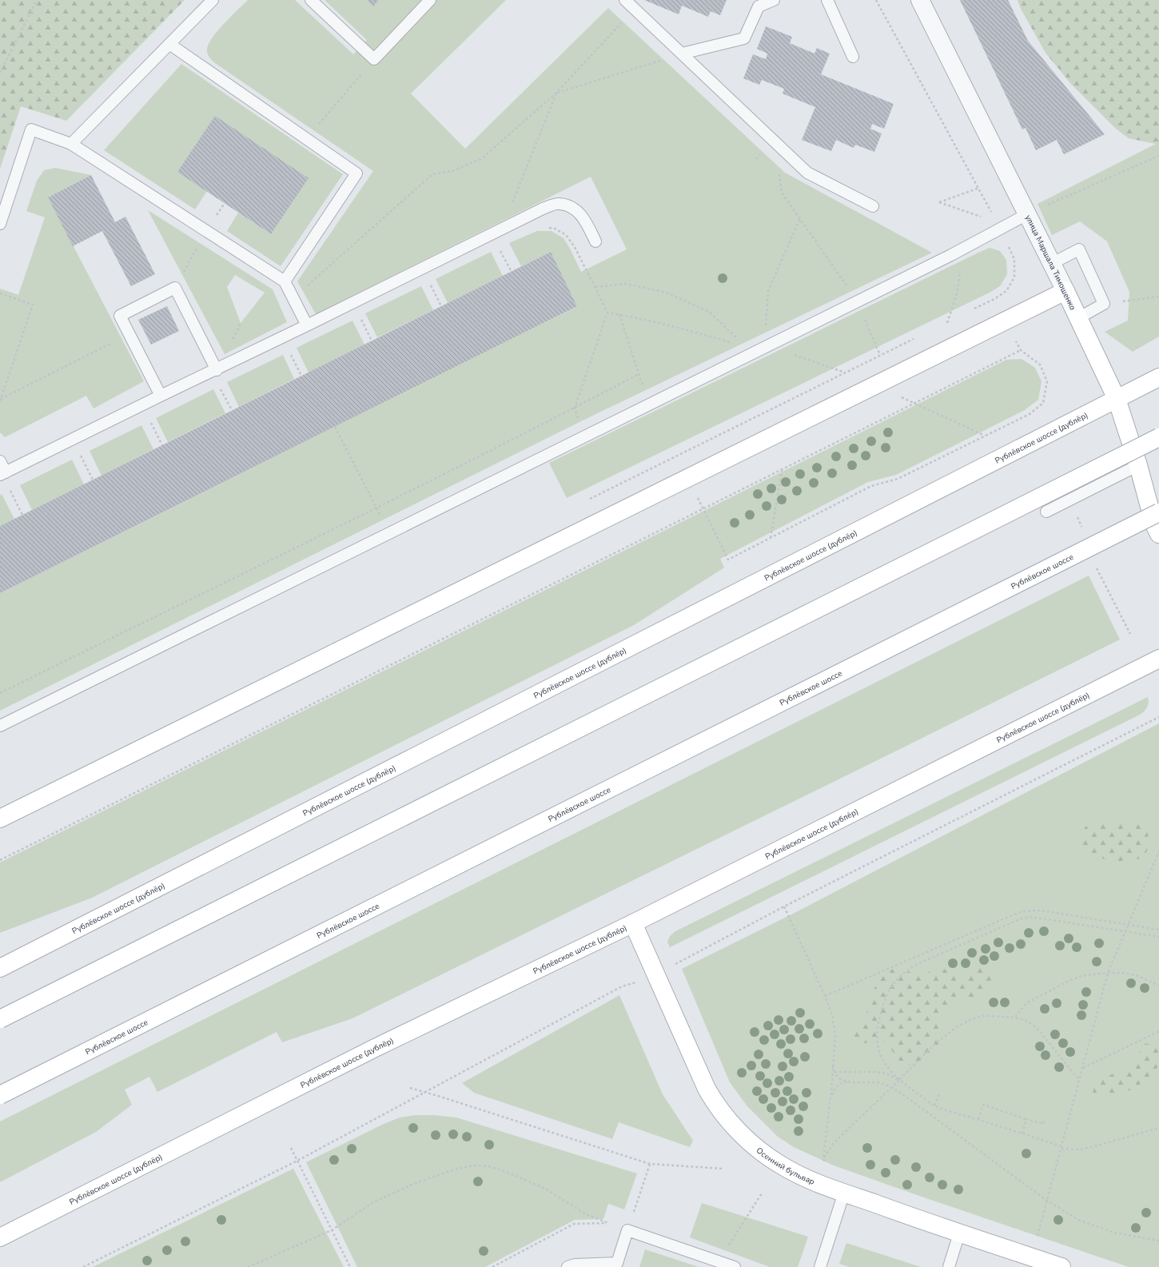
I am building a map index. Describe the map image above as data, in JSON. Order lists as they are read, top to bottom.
{
  "streets": {
    "main road": [
      "улица Маршала Тимошенко",
      "Рублёвское шоссе (дублёр)",
      "Рублёвское шоссе",
      "Осенний бульвар"
    ]
  },
  "crossings": [
    ["улица Маршала Тимошенко", "Рублёвское шоссе (дублёр)"],
    ["улица Маршала Тимошенко", "Рублёвское шоссе"],
    ["Рублёвское шоссе (дублёр)", "Осенний бульвар"]
  ]
}
